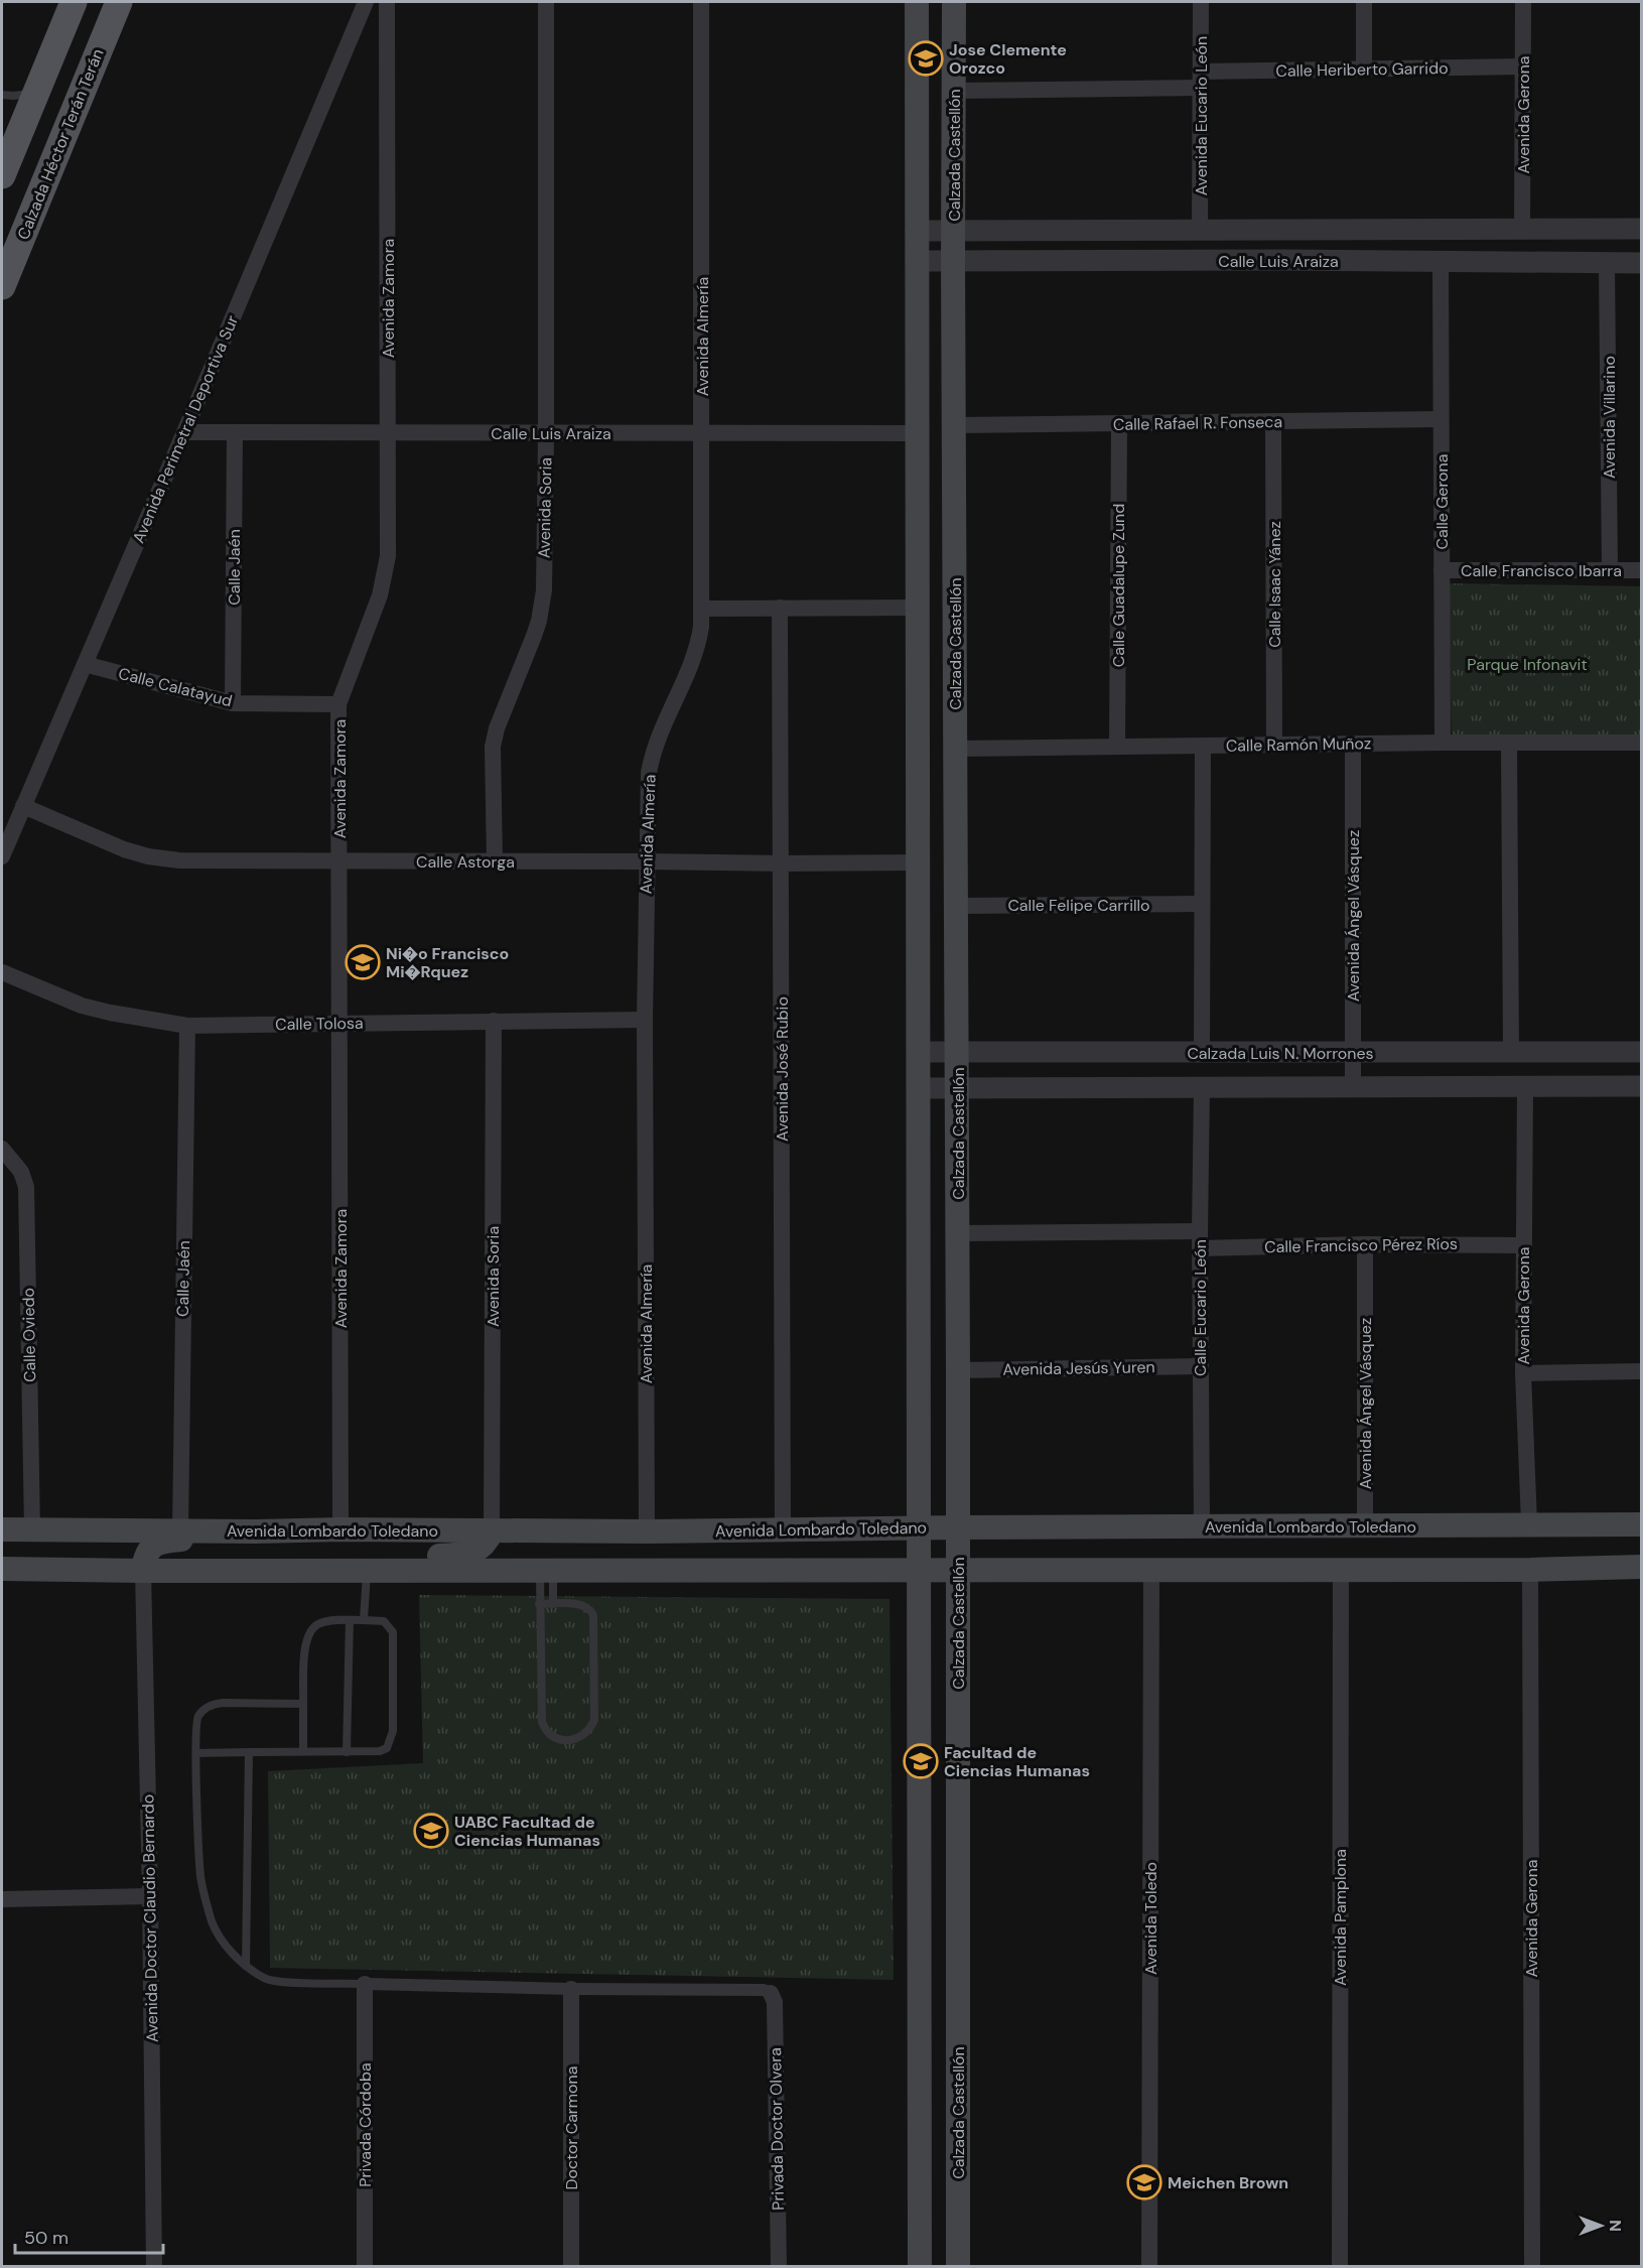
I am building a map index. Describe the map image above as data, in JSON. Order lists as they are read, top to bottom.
{
  "streets": {
    "main road": ["Calzada Héctor Terán Terán", "Calzada Castellón", "Avenida Lombardo Toledano"],
    "street": [
      "Calle Heriberto Garrido",
      "Avenida Gerona",
      "Avenida Eucario León",
      "Calle Luis Araiza",
      "Avenida Zamora",
      "Avenida Almería",
      "Avenida Villarino",
      "Calle Rafael R. Fonseca",
      "Avenida Perimetral Deportiva Sur",
      "Calle Gerona",
      "Avenida Soria",
      "Calle Jaén",
      "Calle Francisco Ibarra",
      "Calle Isaac Yánez",
      "Calle Guadalupe Zund",
      "Calle Calatayud",
      "Calle Ramón Muñoz",
      "Calle Astorga",
      "Calle Felipe Carrillo",
      "Avenida Ángel Vásquez",
      "Calle Tolosa",
      "Calzada Luis N. Morrones",
      "Avenida José Rubio",
      "Calle Francisco Pérez Ríos",
      "Calle Eucario León",
      "Calle Oviedo",
      "Avenida Jesús Yuren",
      "Avenida Pamplona",
      "Avenida Doctor Claudio Bernardo",
      "Avenida Toledo",
      "Privada Córdoba",
      "Doctor Carmona",
      "Privada Doctor Olvera"
    ]
  },
  "crossings": [
    ["Calle Heriberto Garrido", "Avenida Gerona"],
    ["Calle Heriberto Garrido", "Avenida Eucario León"],
    ["Calle Heriberto Garrido", "Calzada Castellón"],
    ["Avenida Gerona", "Calle Luis Araiza"],
    ["Avenida Gerona", "Calle Francisco Pérez Ríos"],
    ["Avenida Gerona", "Avenida Lombardo Toledano"],
    ["Avenida Eucario León", "Calle Luis Araiza"],
    ["Calzada Castellón", "Calle Luis Araiza"],
    ["Calzada Castellón", "Calle Rafael R. Fonseca"],
    ["Calzada Castellón", "Calle Ramón Muñoz"],
    ["Calzada Castellón", "Calle Felipe Carrillo"],
    ["Calzada Castellón", "Calzada Luis N. Morrones"],
    ["Calzada Castellón", "Calle Francisco Pérez Ríos"],
    ["Calzada Castellón", "Avenida Jesús Yuren"],
    ["Calzada Castellón", "Avenida Lombardo Toledano"],
    ["Calle Luis Araiza", "Avenida Zamora"],
    ["Calle Luis Araiza", "Avenida Almería"],
    ["Calle Luis Araiza", "Avenida Villarino"],
    ["Calle Luis Araiza", "Avenida Perimetral Deportiva Sur"],
    ["Calle Luis Araiza", "Calle Gerona"],
    ["Calle Luis Araiza", "Avenida Soria"],
    ["Calle Luis Araiza", "Calle Jaén"],
    ["Avenida Zamora", "Calle Calatayud"],
    ["Avenida Zamora", "Calle Astorga"],
    ["Avenida Zamora", "Calle Tolosa"],
    ["Avenida Zamora", "Avenida Lombardo Toledano"],
    ["Avenida Almería", "Calle Astorga"],
    ["Avenida Almería", "Calle Tolosa"],
    ["Avenida Almería", "Avenida Lombardo Toledano"],
    ["Avenida Villarino", "Calle Francisco Ibarra"],
    ["Calle Rafael R. Fonseca", "Calle Gerona"],
    ["Calle Rafael R. Fonseca", "Calle Isaac Yánez"],
    ["Calle Rafael R. Fonseca", "Calle Guadalupe Zund"],
    ["Avenida Perimetral Deportiva Sur", "Calle Calatayud"],
    ["Avenida Perimetral Deportiva Sur", "Calle Astorga"],
    ["Calle Gerona", "Calle Francisco Ibarra"],
    ["Calle Gerona", "Calle Ramón Muñoz"],
    ["Avenida Soria", "Calle Astorga"],
    ["Avenida Soria", "Calle Tolosa"],
    ["Avenida Soria", "Avenida Lombardo Toledano"],
    ["Calle Jaén", "Calle Calatayud"],
    ["Calle Jaén", "Calle Tolosa"],
    ["Calle Jaén", "Avenida Lombardo Toledano"],
    ["Calle Isaac Yánez", "Calle Ramón Muñoz"],
    ["Calle Guadalupe Zund", "Calle Ramón Muñoz"],
    ["Calle Ramón Muñoz", "Avenida Ángel Vásquez"],
    ["Calle Astorga", "Avenida José Rubio"],
    ["Avenida Ángel Vásquez", "Calzada Luis N. Morrones"],
    ["Avenida Ángel Vásquez", "Calle Francisco Pérez Ríos"],
    ["Avenida Ángel Vásquez", "Avenida Lombardo Toledano"],
    ["Avenida José Rubio", "Avenida Lombardo Toledano"],
    ["Calle Francisco Pérez Ríos", "Calle Eucario León"],
    ["Calle Eucario León", "Avenida Jesús Yuren"],
    ["Calle Eucario León", "Avenida Lombardo Toledano"],
    ["Calle Oviedo", "Avenida Lombardo Toledano"]
  ],
  "parks": ["Parque Infonavit"],
  "places": {
    "school or university": [
      "Jose Clemente Orozco",
      "Ni�o Francisco Mi�Rquez",
      "Facultad de Ciencias Humanas",
      "UABC Facultad de Ciencias Humanas",
      "Meichen Brown"
    ]
  },
  "scale_bar": "50 m",
  "north": "right"
}
